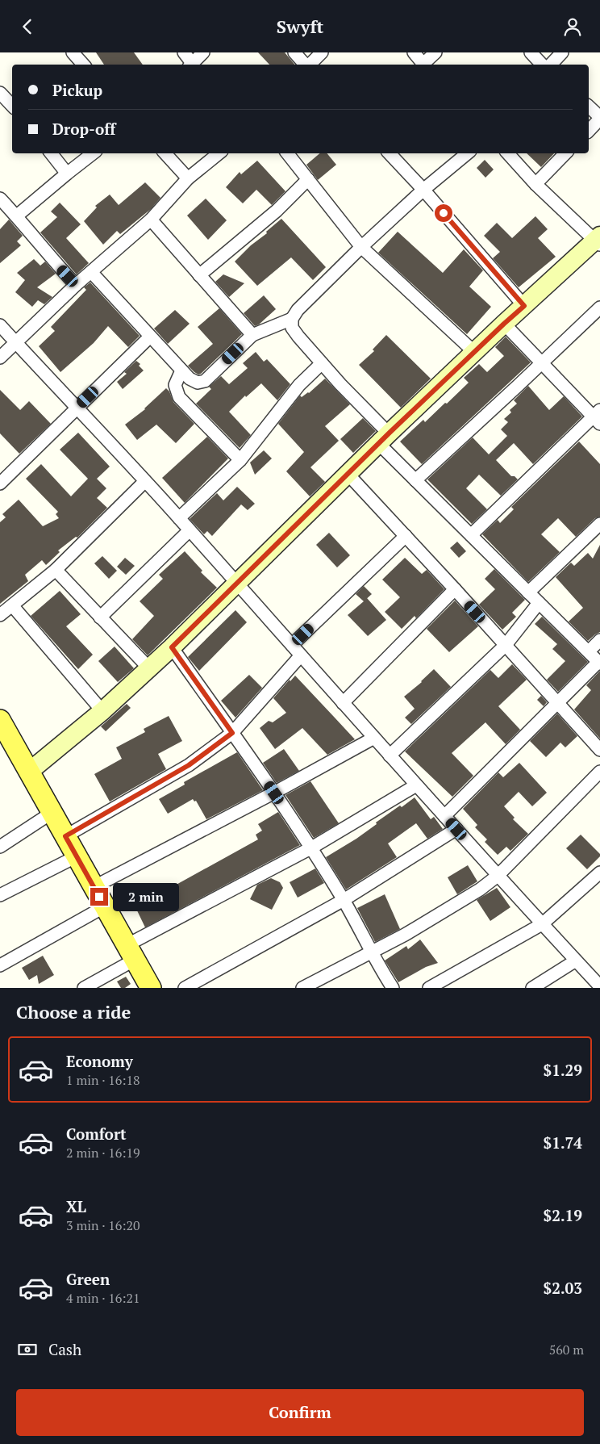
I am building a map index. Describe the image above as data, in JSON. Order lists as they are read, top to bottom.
{
  "page": {
    "header": "Swyft",
    "banner": ["Pickup", "Drop-off"],
    "bubble": "2 min",
    "heading": "Choose a ride",
    "list": [
      {
        "name": "Economy",
        "note": "1 min · 16:18",
        "value": "$1.29"
      },
      {
        "name": "Comfort",
        "note": "2 min · 16:19",
        "value": "$1.74"
      },
      {
        "name": "XL",
        "note": "3 min · 16:20",
        "value": "$2.19"
      },
      {
        "name": "Green",
        "note": "4 min · 16:21",
        "value": "$2.03"
      }
    ],
    "pay": ["Cash", "560 m"],
    "buttons": "Confirm"
  }
}
